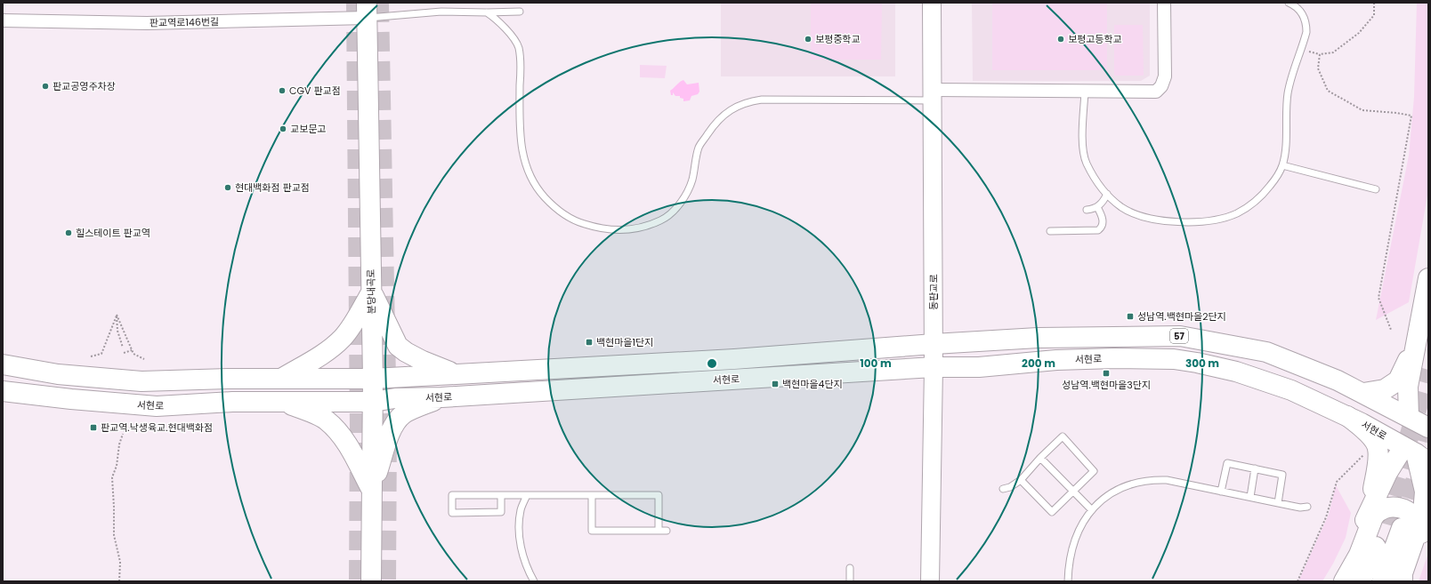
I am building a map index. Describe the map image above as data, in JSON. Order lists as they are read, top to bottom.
{
  "streets": {
    "main road": [
      "분당내곡로",
      "동판교로",
      "57",
      "서현로"
    ],
    "street": ["판교역로146번길"]
  },
  "crossings": [
    ["판교역로146번길", "분당내곡로"],
    ["분당내곡로", "서현로"],
    ["동판교로", "서현로"]
  ],
  "places": {
    "other": [
      "보평중학교",
      "보평고등학교",
      "판교공영주차장",
      "CGV 판교점",
      "교보문고",
      "현대백화점 판교점",
      "힐스테이트 판교역"
    ],
    "transit": [
      "성남역.백현마을2단지",
      "백현마을1단지",
      "성남역.백현마을3단지",
      "백현마을4단지",
      "판교역.낙생육교.현대백화점"
    ]
  },
  "rings": ["100 m", "200 m", "300 m"]
}
